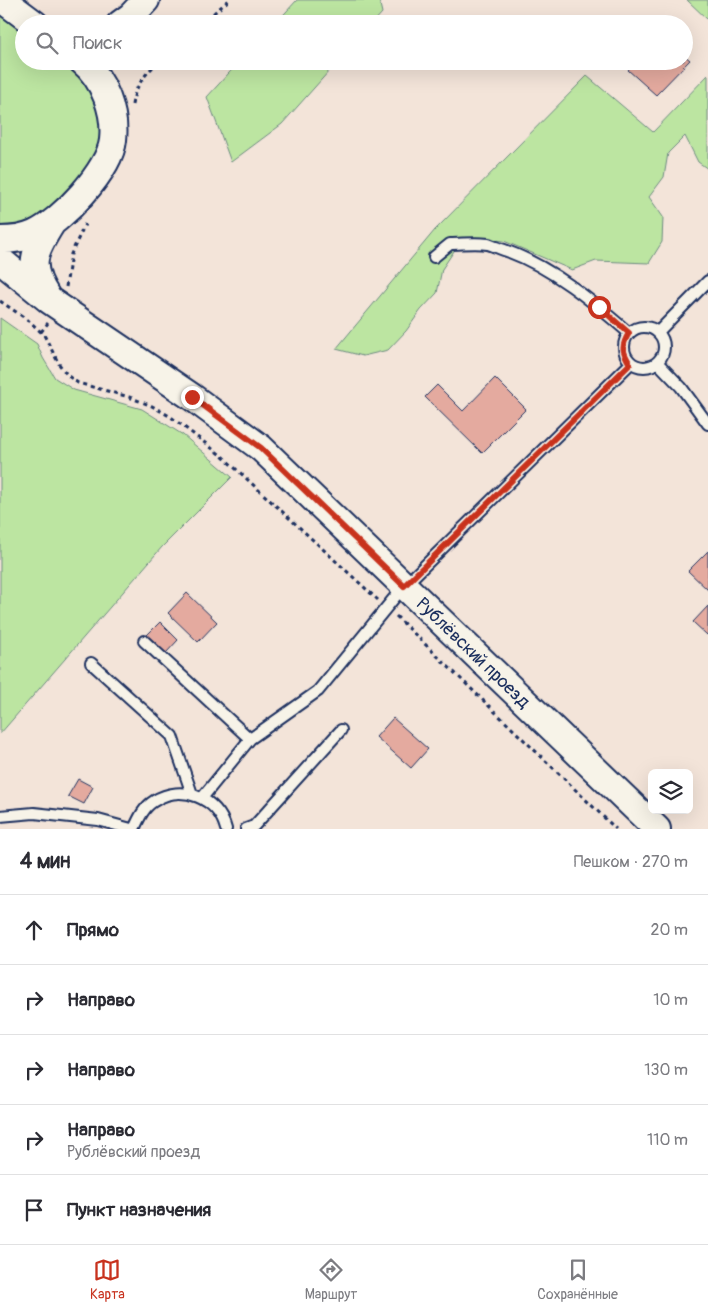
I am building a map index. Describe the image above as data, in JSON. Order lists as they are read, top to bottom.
{
  "streets": {
    "street": ["Рублёвский проезд"]
  },
  "page": {
    "search": "Поиск",
    "heading": ["4 мин", "Пешком · 270 m"],
    "list": [
      ["Прямо", "20 m"],
      ["Направо", "10 m"],
      ["Направо", "130 m"],
      ["Направо", "Рублёвский проезд", "110 m"],
      "Пункт назначения"
    ],
    "nav": ["Карта", "Маршрут", "Сохранённые"]
  }
}
